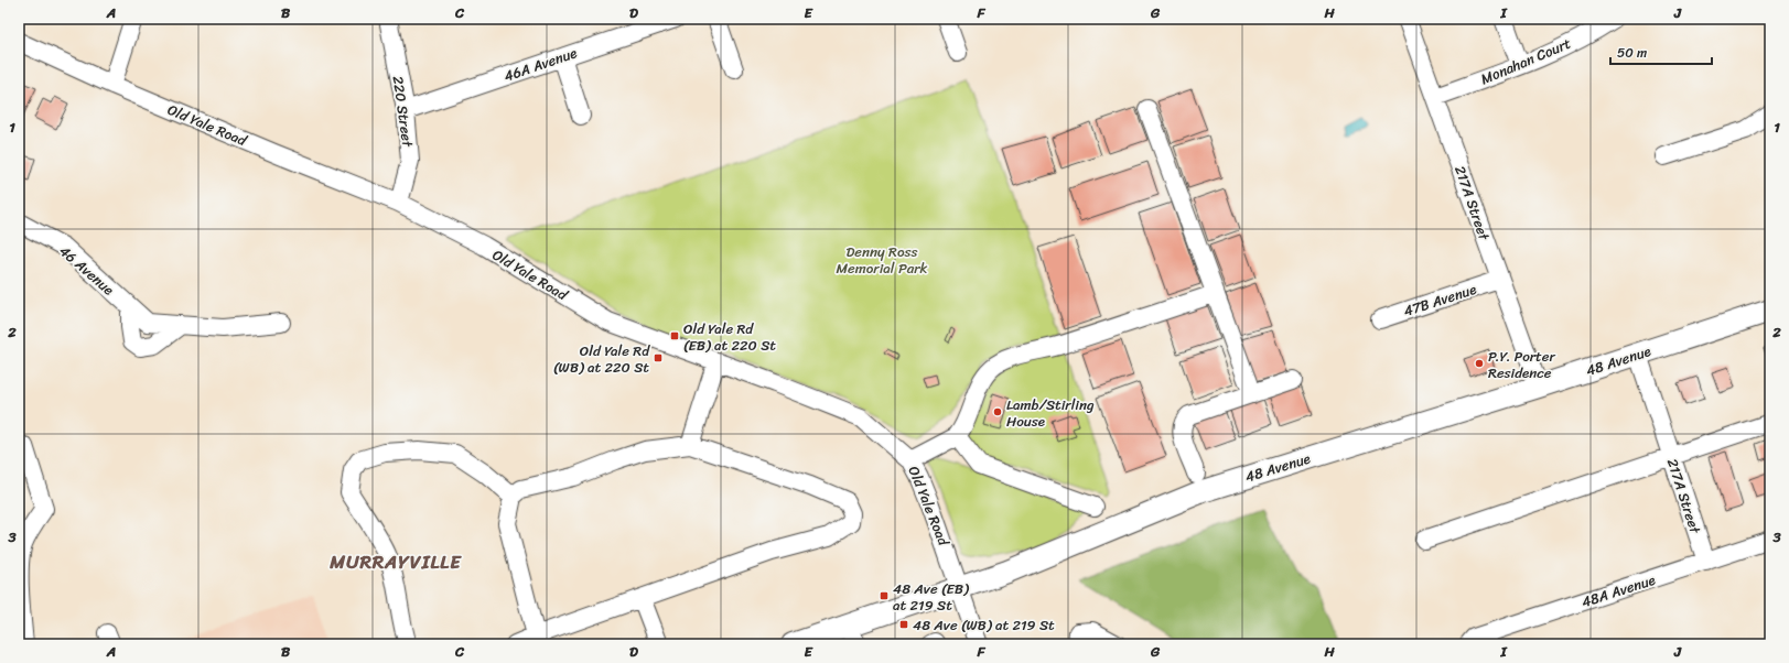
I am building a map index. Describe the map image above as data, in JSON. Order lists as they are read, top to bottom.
{
  "streets": {
    "main road": ["48 Avenue"],
    "street": [
      "Monahan Court",
      "46A Avenue",
      "220 Street",
      "Old Yale Road",
      "217A Street",
      "46 Avenue",
      "47B Avenue",
      "48A Avenue"
    ]
  },
  "crossings": [
    ["Monahan Court", "217A Street"],
    ["46A Avenue", "220 Street"],
    ["220 Street", "Old Yale Road"],
    ["Old Yale Road", "48 Avenue"],
    ["217A Street", "47B Avenue"],
    ["217A Street", "48 Avenue"],
    ["217A Street", "48A Avenue"]
  ],
  "districts": ["MURRAYVILLE"],
  "parks": ["Denny Ross Memorial Park"],
  "places": {
    "transit": [
      "Old Yale Rd (EB) at 220 St",
      "Old Yale Rd (WB) at 220 St",
      "48 Ave (EB) at 219 St",
      "48 Ave (WB) at 219 St"
    ],
    "other": ["P.Y. Porter Residence", "Lamb/Stirling House"]
  },
  "scale_bar": "50 m",
  "grid": {
    "columns": [
      "A",
      "B",
      "C",
      "D",
      "E",
      "F",
      "G",
      "H",
      "I",
      "J"
    ],
    "rows": ["1", "2", "3"]
  }
}
